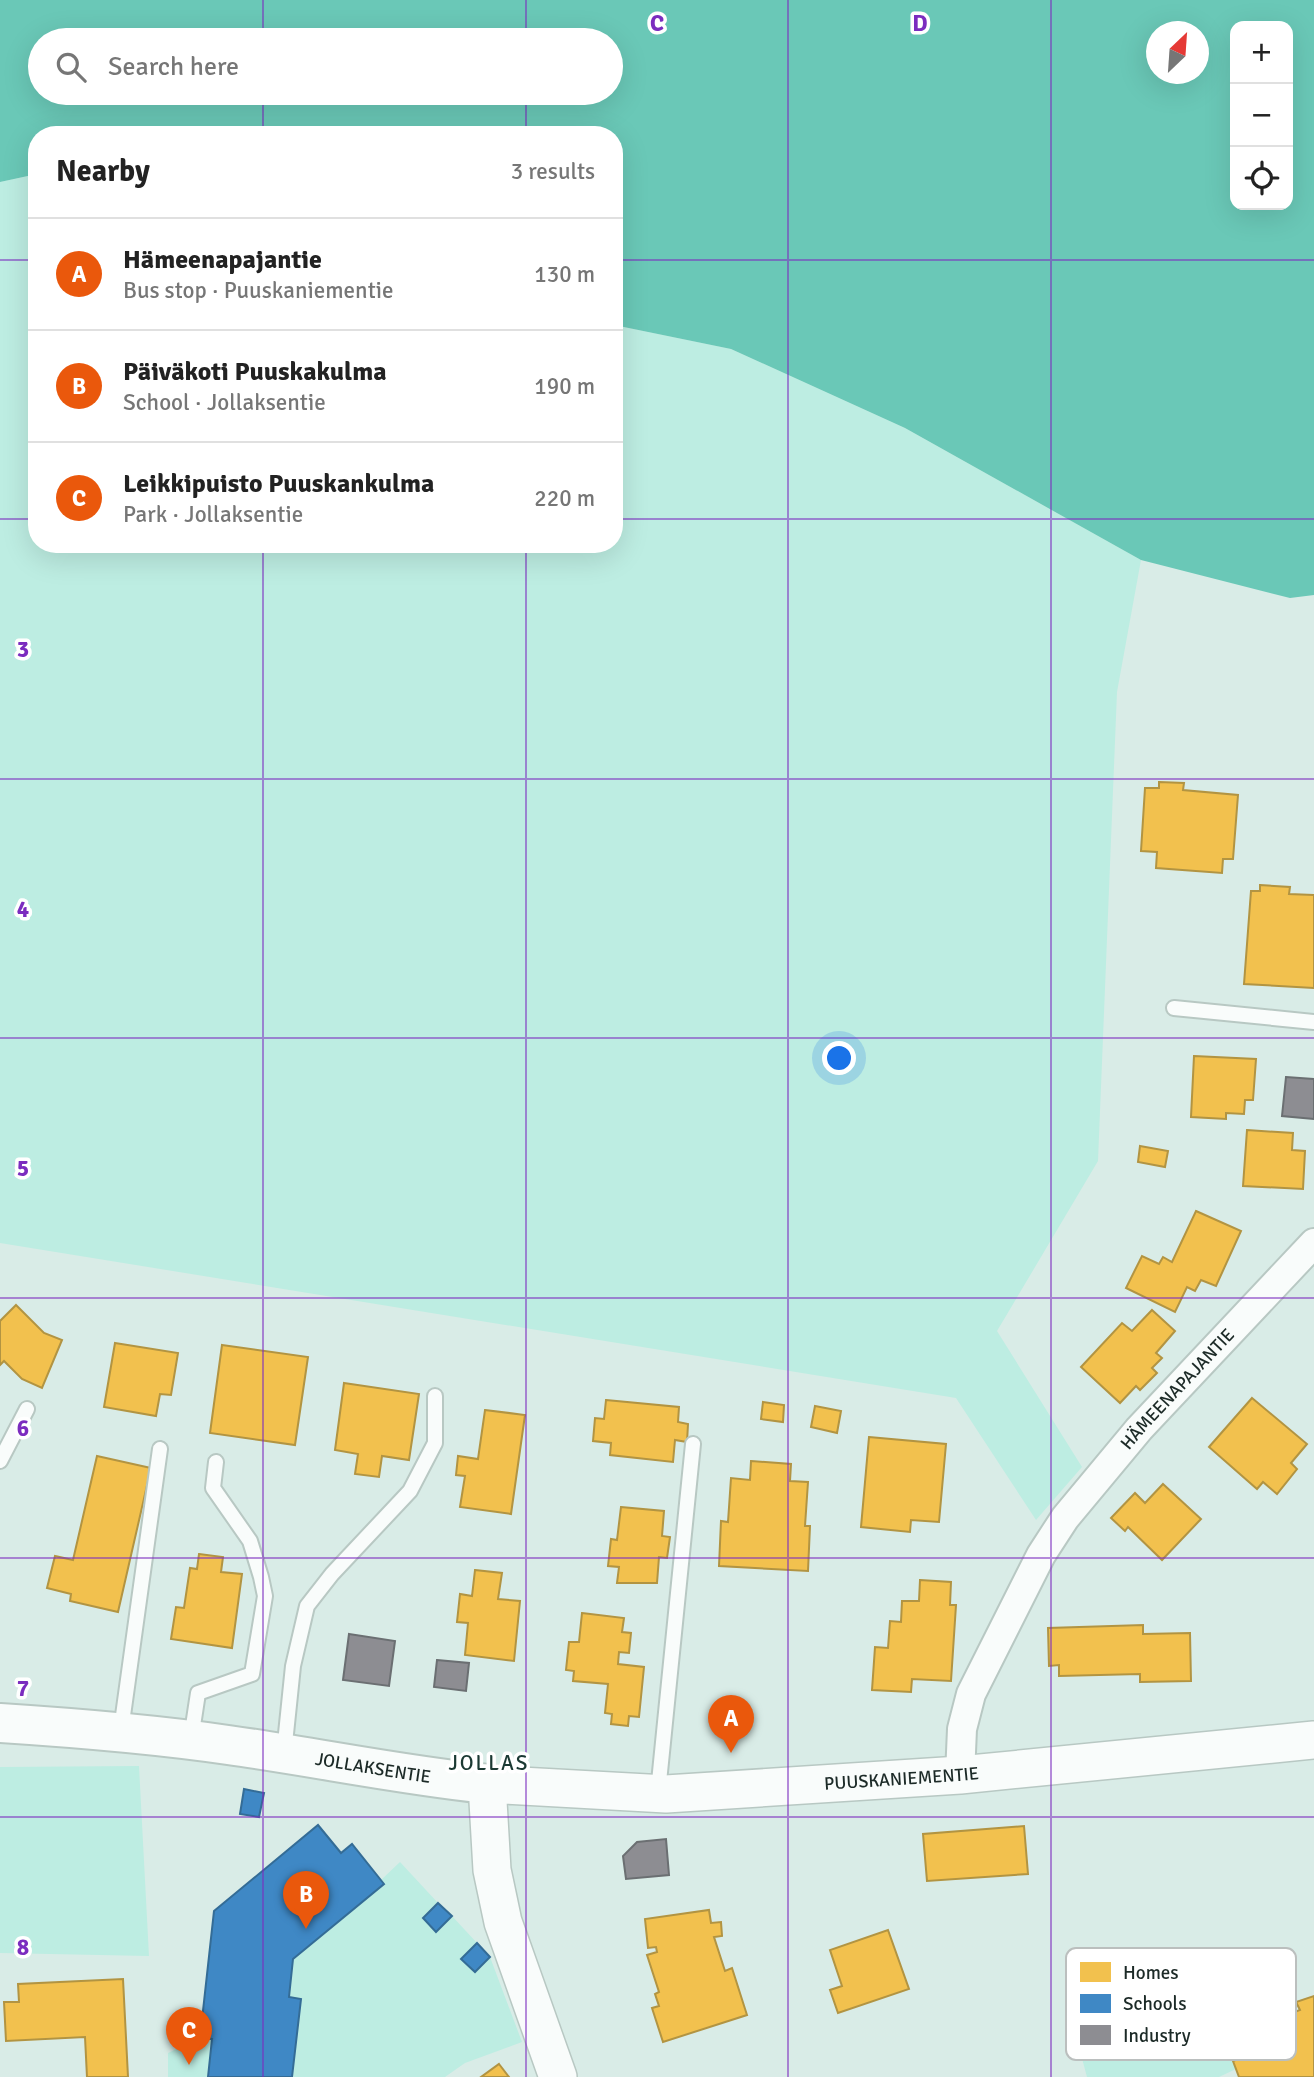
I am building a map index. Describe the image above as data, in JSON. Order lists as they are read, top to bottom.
{
  "streets": {
    "main road": ["JOLLAKSENTIE"],
    "street": ["HÄMEENAPAJANTIE", "PUUSKANIEMENTIE"]
  },
  "crossings": [
    ["HÄMEENAPAJANTIE", "PUUSKANIEMENTIE"],
    ["JOLLAKSENTIE", "PUUSKANIEMENTIE"]
  ],
  "districts": ["JOLLAS"],
  "legend": ["Homes", "Schools", "Industry"],
  "north": "top right",
  "page": {
    "map_buttons": ["+", "−"],
    "search": "Search here",
    "heading": ["Nearby", "3 results"],
    "list": [
      {
        "mark": "A",
        "name": "Hämeenapajantie",
        "note": "Bus stop · Puuskaniementie",
        "value": "130 m"
      },
      {
        "mark": "B",
        "name": "Päiväkoti Puuskakulma",
        "note": "School · Jollaksentie",
        "value": "190 m"
      },
      {
        "mark": "C",
        "name": "Leikkipuisto Puuskankulma",
        "note": "Park · Jollaksentie",
        "value": "220 m"
      }
    ],
    "pins": ["A", "B", "C"]
  },
  "grid": {
    "columns": ["C", "D"],
    "rows": [
      "3",
      "4",
      "5",
      "6",
      "7",
      "8"
    ]
  }
}
